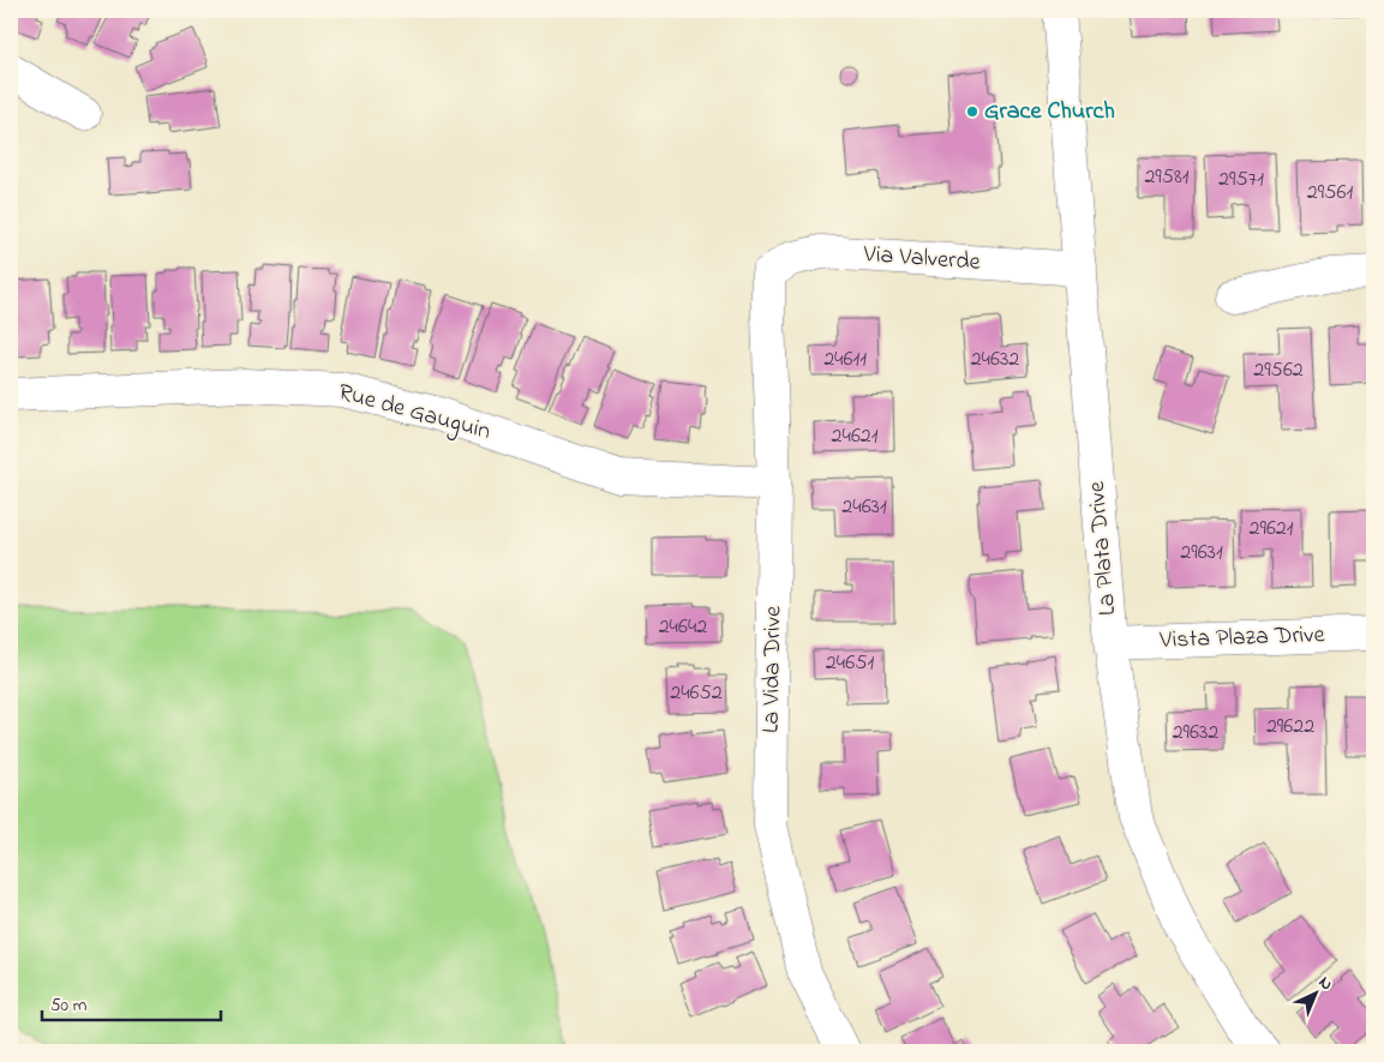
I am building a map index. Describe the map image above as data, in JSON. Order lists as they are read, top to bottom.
{
  "streets": {
    "street": [
      "Via Valverde",
      "Rue de Gauguin",
      "La Plata Drive",
      "Vista Plaza Drive",
      "La Vida Drive"
    ]
  },
  "crossings": [
    ["Via Valverde", "La Plata Drive"],
    ["Via Valverde", "La Vida Drive"],
    ["Rue de Gauguin", "La Vida Drive"],
    ["La Plata Drive", "Vista Plaza Drive"]
  ],
  "places": ["Grace Church"],
  "house_numbers": [
    "29581",
    "29571",
    "29561",
    "24611",
    "24632",
    "29562",
    "24621",
    "24631",
    "29621",
    "29631",
    "24642",
    "24651",
    "24652",
    "29622",
    "29632"
  ],
  "scale_bar": "50 m",
  "north": "top right"
}
